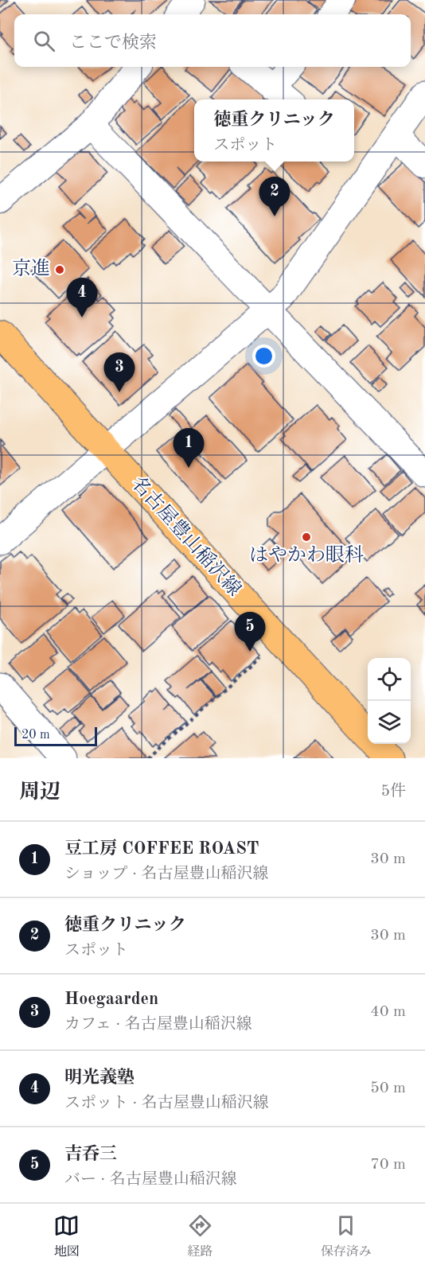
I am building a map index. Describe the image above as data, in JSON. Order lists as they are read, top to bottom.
{
  "streets": {
    "main road": ["名古屋豊山稲沢線"]
  },
  "places": ["京進", "はやかわ眼科"],
  "scale_bar": "20 m",
  "page": {
    "search": "ここで検索",
    "popup": ["徳重クリニック", "スポット"],
    "pins": [
      "2",
      "4",
      "3",
      "1",
      "5"
    ],
    "scale": "20 m",
    "heading": ["周辺", "5件"],
    "list": [
      {
        "mark": "1",
        "name": "豆工房 COFFEE ROAST",
        "note": "ショップ · 名古屋豊山稲沢線",
        "value": "30 m"
      },
      {
        "mark": "2",
        "name": "徳重クリニック",
        "note": "スポット",
        "value": "30 m"
      },
      {
        "mark": "3",
        "name": "Hoegaarden",
        "note": "カフェ · 名古屋豊山稲沢線",
        "value": "40 m"
      },
      {
        "mark": "4",
        "name": "明光義塾",
        "note": "スポット · 名古屋豊山稲沢線",
        "value": "50 m"
      },
      {
        "mark": "5",
        "name": "吉呑三",
        "note": "バー · 名古屋豊山稲沢線",
        "value": "70 m"
      }
    ],
    "nav": ["地図", "経路", "保存済み"]
  }
}
